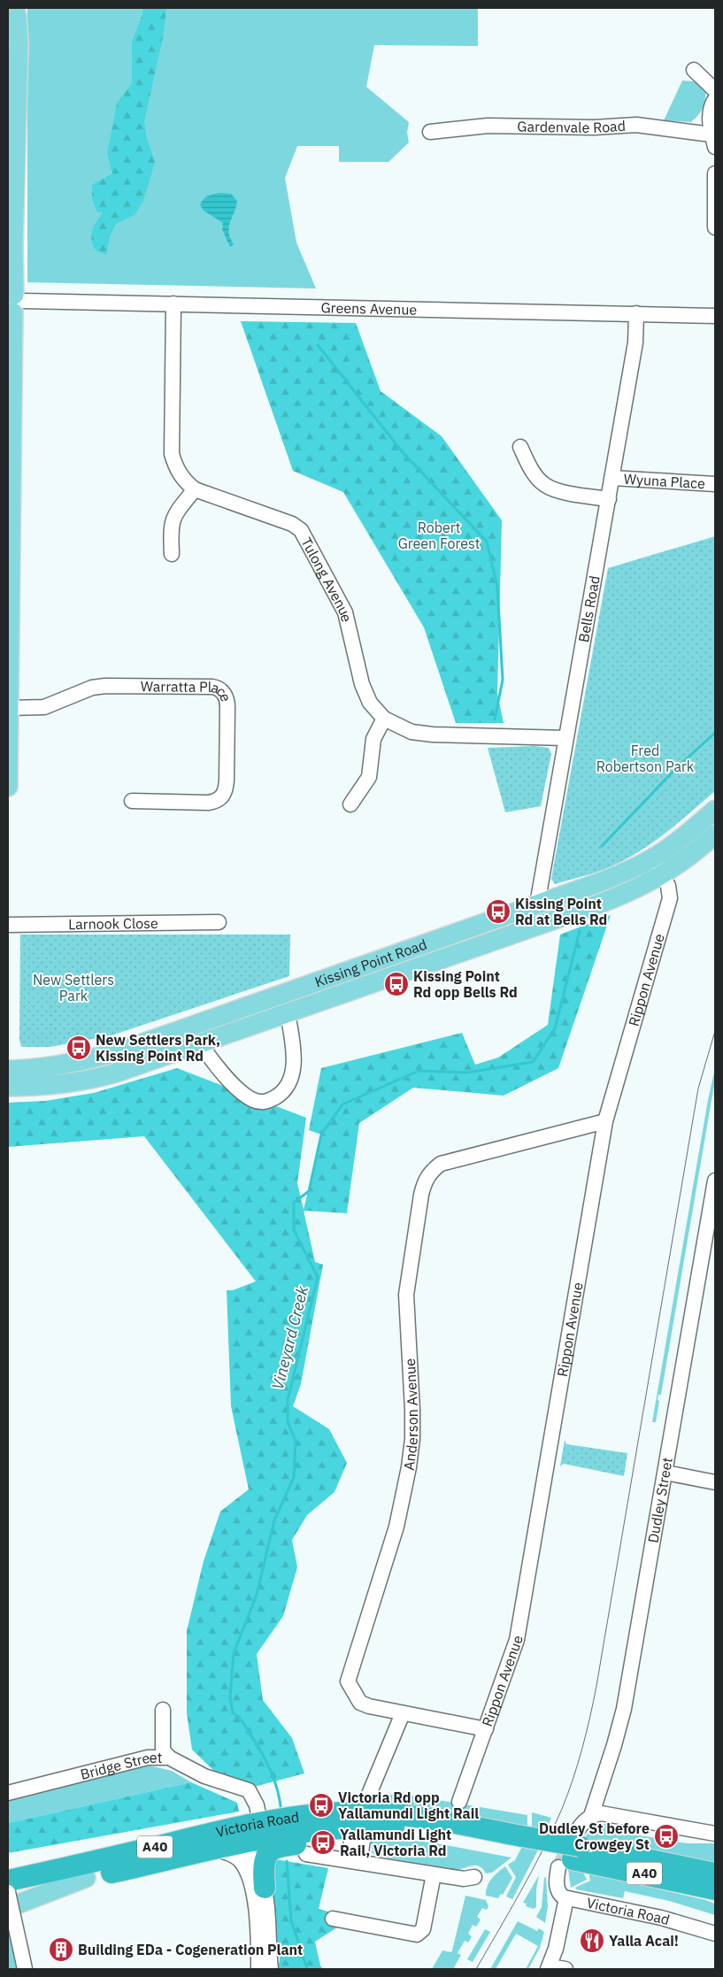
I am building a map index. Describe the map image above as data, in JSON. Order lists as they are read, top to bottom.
{
  "streets": {
    "highway": ["Victoria Road", "A40"],
    "main road": ["Kissing Point Road"],
    "street": [
      "Gardenvale Road",
      "Greens Avenue",
      "Wyuna Place",
      "Tulong Avenue",
      "Bells Road",
      "Warratta Place",
      "Larnook Close",
      "Rippon Avenue",
      "Anderson Avenue",
      "Dudley Street",
      "Bridge Street"
    ]
  },
  "crossings": [
    ["Greens Avenue", "Tulong Avenue"],
    ["Greens Avenue", "Bells Road"],
    ["Wyuna Place", "Bells Road"],
    ["Tulong Avenue", "Bells Road"],
    ["Bells Road", "Kissing Point Road"],
    ["Kissing Point Road", "Rippon Avenue"],
    ["Rippon Avenue", "Anderson Avenue"],
    ["Dudley Street", "Victoria Road"],
    ["Bridge Street", "Victoria Road"]
  ],
  "water": ["Vineyard Creek"],
  "parks": ["Robert Green Forest", "Fred Robertson Park", "New Settlers Park"],
  "places": {
    "bus stop": [
      "Kissing Point Rd at Bells Rd",
      "Kissing Point Rd opp Bells Rd",
      "New Settlers Park, Kissing Point Rd",
      "Victoria Rd opp Yallamundi Light Rail",
      "Dudley St before Crowgey St",
      "Yallamundi Light Rail, Victoria Rd"
    ],
    "restaurant": ["Yalla Acai!"],
    "building": ["Building EDa - Cogeneration Plant"]
  }
}
